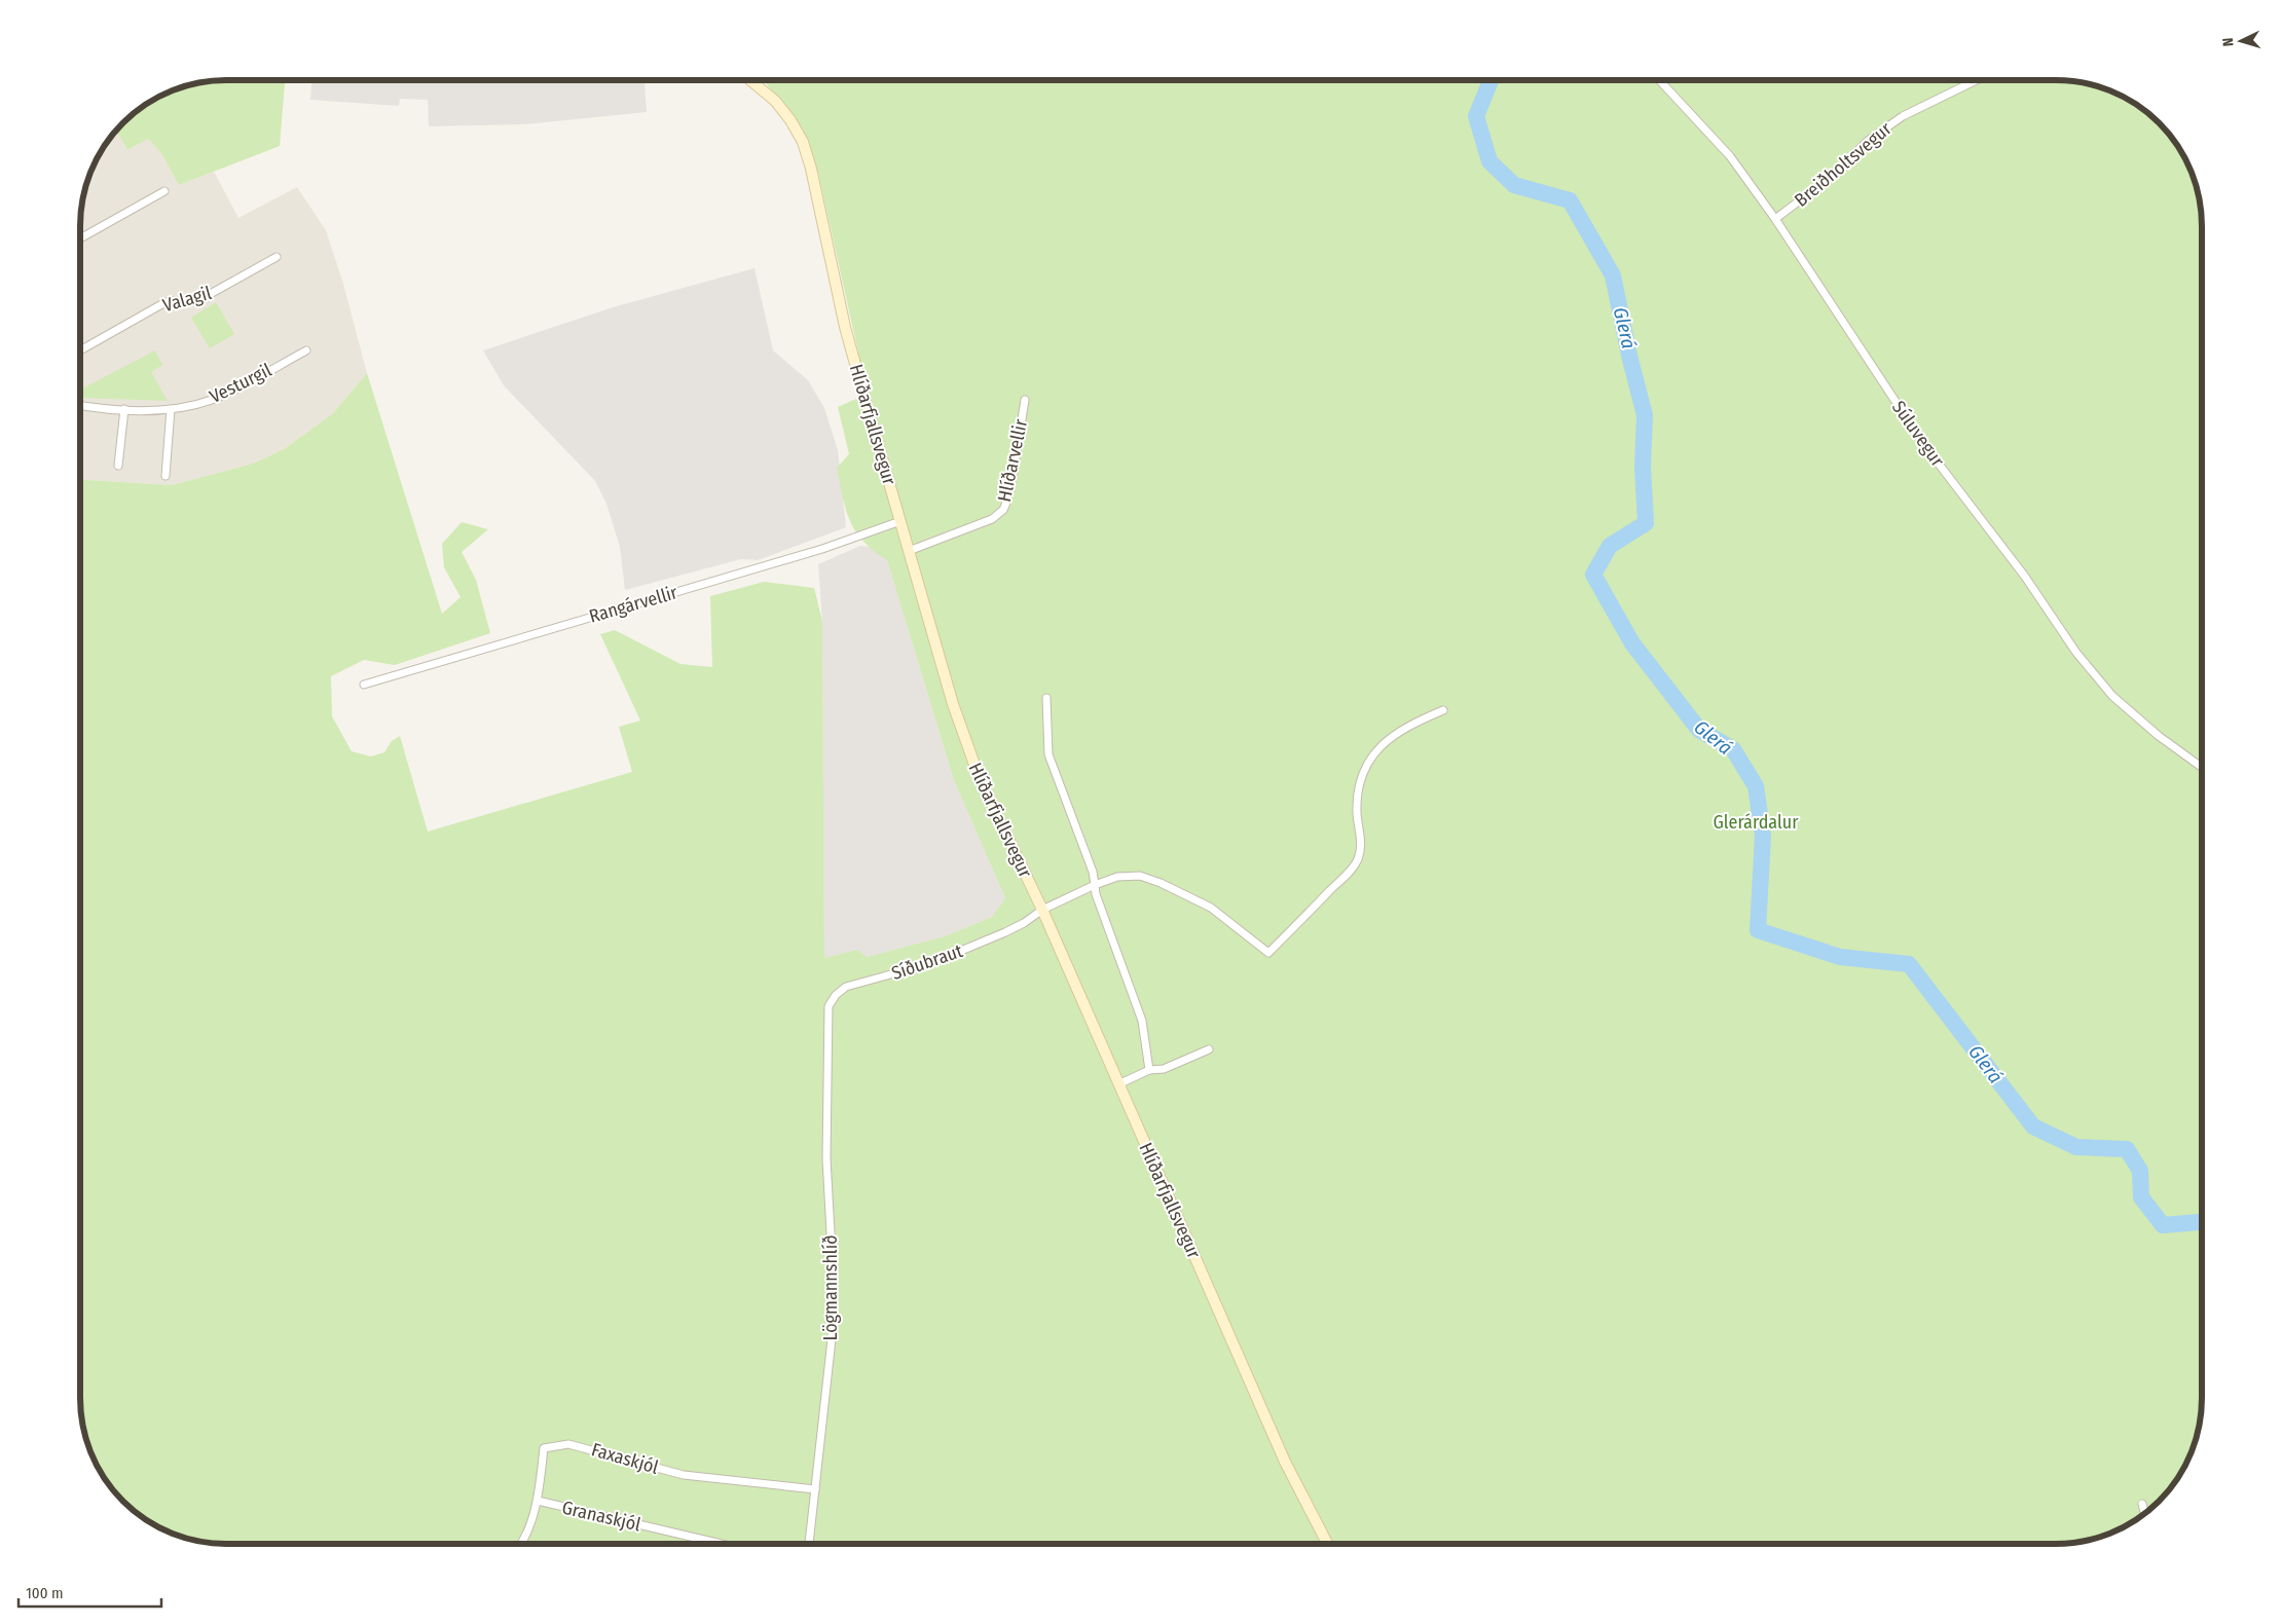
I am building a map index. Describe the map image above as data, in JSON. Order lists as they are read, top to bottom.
{
  "streets": {
    "main road": ["Hlíðarfjallsvegur"],
    "street": [
      "Breiðholtsvegur",
      "Valagil",
      "Vesturgil",
      "Súluvegur",
      "Hlíðarvellir",
      "Rangárvellir",
      "Síðubraut",
      "Lögmannshlíð",
      "Faxaskjól",
      "Granaskjól"
    ]
  },
  "crossings": [
    ["Breiðholtsvegur", "Súluvegur"],
    ["Hlíðarfjallsvegur", "Hlíðarvellir"],
    ["Hlíðarfjallsvegur", "Rangárvellir"],
    ["Hlíðarfjallsvegur", "Síðubraut"],
    ["Síðubraut", "Lögmannshlíð"],
    ["Lögmannshlíð", "Faxaskjól"],
    ["Faxaskjól", "Granaskjól"]
  ],
  "water": ["Glerá"],
  "parks": ["Glerárdalur"],
  "scale_bar": "100 m",
  "north": "left"
}
